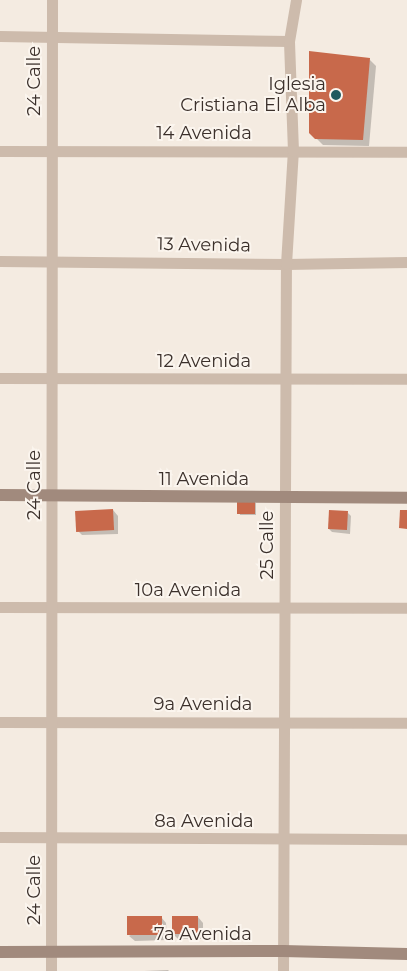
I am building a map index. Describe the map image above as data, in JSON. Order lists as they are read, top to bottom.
{
  "streets": {
    "main road": ["11 Avenida", "7a Avenida"],
    "street": [
      "24 Calle",
      "14 Avenida",
      "13 Avenida",
      "12 Avenida",
      "25 Calle",
      "10a Avenida",
      "9a Avenida",
      "8a Avenida"
    ]
  },
  "crossings": [
    ["24 Calle", "14 Avenida"],
    ["24 Calle", "13 Avenida"],
    ["24 Calle", "12 Avenida"],
    ["24 Calle", "11 Avenida"],
    ["24 Calle", "10a Avenida"],
    ["24 Calle", "9a Avenida"],
    ["24 Calle", "8a Avenida"],
    ["24 Calle", "7a Avenida"],
    ["14 Avenida", "25 Calle"],
    ["13 Avenida", "25 Calle"],
    ["12 Avenida", "25 Calle"],
    ["11 Avenida", "25 Calle"],
    ["25 Calle", "10a Avenida"],
    ["25 Calle", "9a Avenida"],
    ["25 Calle", "8a Avenida"],
    ["25 Calle", "7a Avenida"]
  ],
  "places": ["Iglesia Cristiana El Alba"]
}
